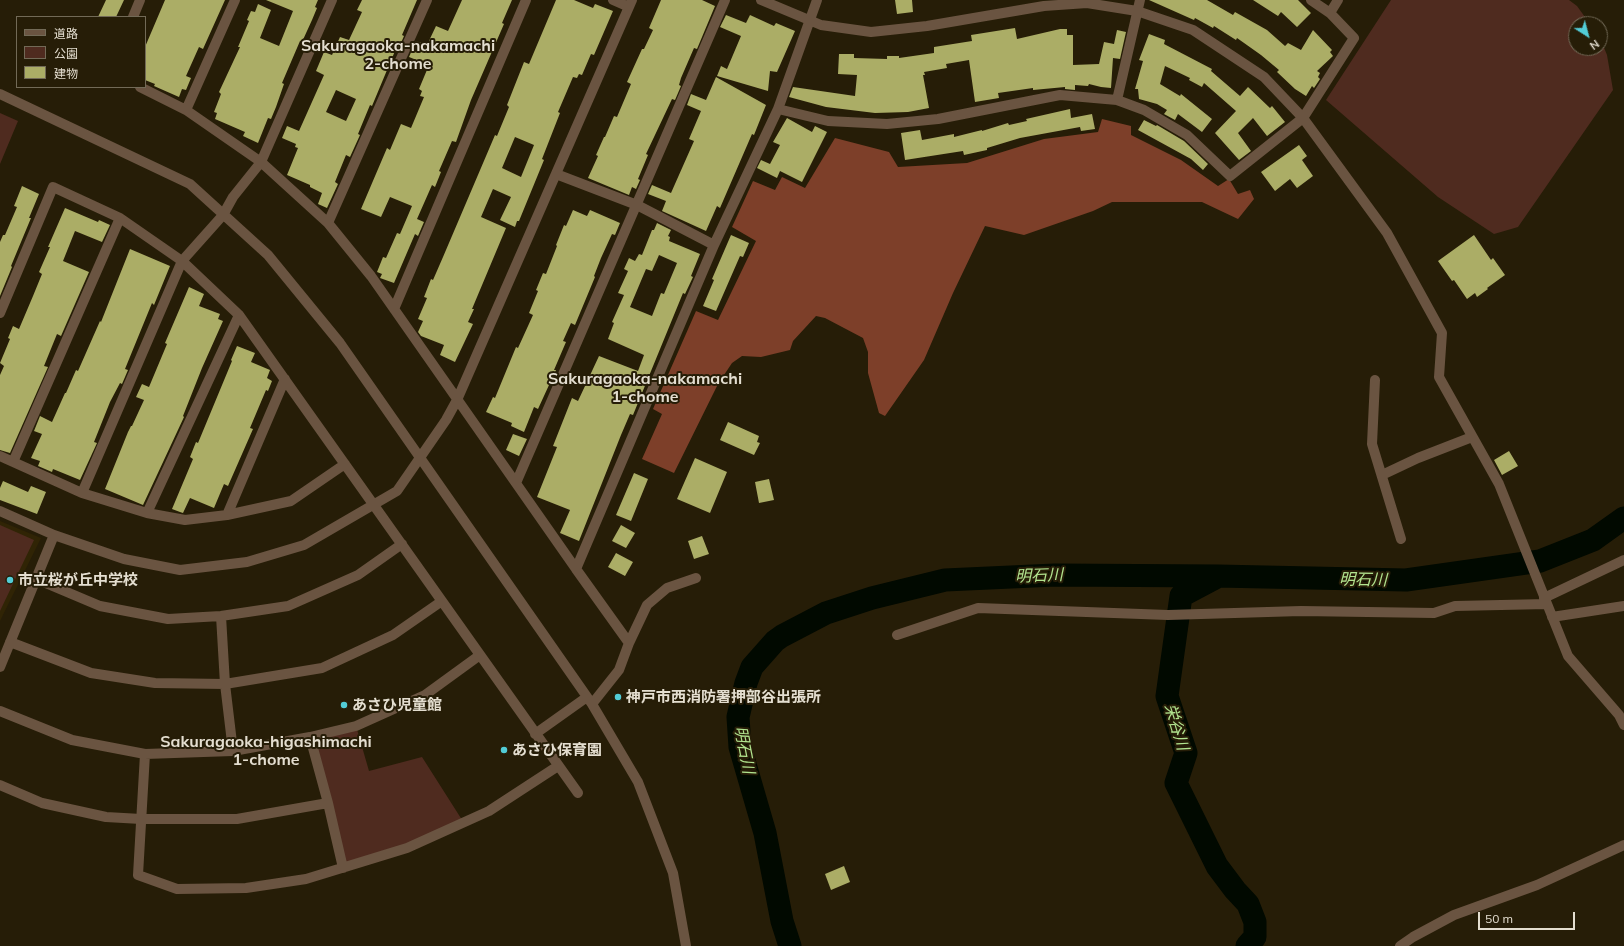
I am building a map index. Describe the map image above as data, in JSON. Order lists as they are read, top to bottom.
{
  "districts": ["Sakuragaoka-nakamachi 2-chome", "Sakuragaoka-nakamachi 1-chome", "Sakuragaoka-higashimachi 1-chome"],
  "water": ["明石川", "栄谷川"],
  "places": [
    "市立桜が丘中学校",
    "神戸市西消防署押部谷出張所",
    "あさひ児童館",
    "あさひ保育園"
  ],
  "legend": ["道路", "公園", "建物"],
  "scale_bar": "50 m",
  "north": "bottom right"
}
